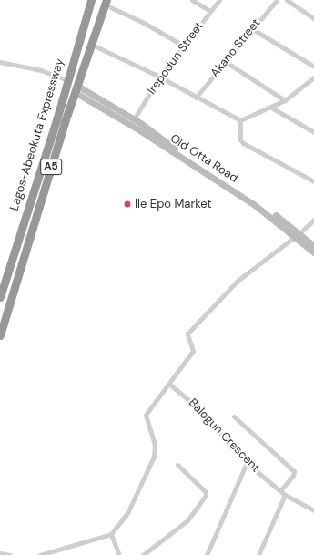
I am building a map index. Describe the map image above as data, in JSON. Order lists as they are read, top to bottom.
{
  "streets": {
    "highway": ["Lagos-Abeokuta Expressway", "A5"],
    "main road": ["Old Otta Road"],
    "street": ["Akano Street", "Irepodun Street", "Balogun Crescent"]
  },
  "crossings": [
    ["Lagos-Abeokuta Expressway", "Old Otta Road"]
  ],
  "places": ["Ile Epo Market"]
}
